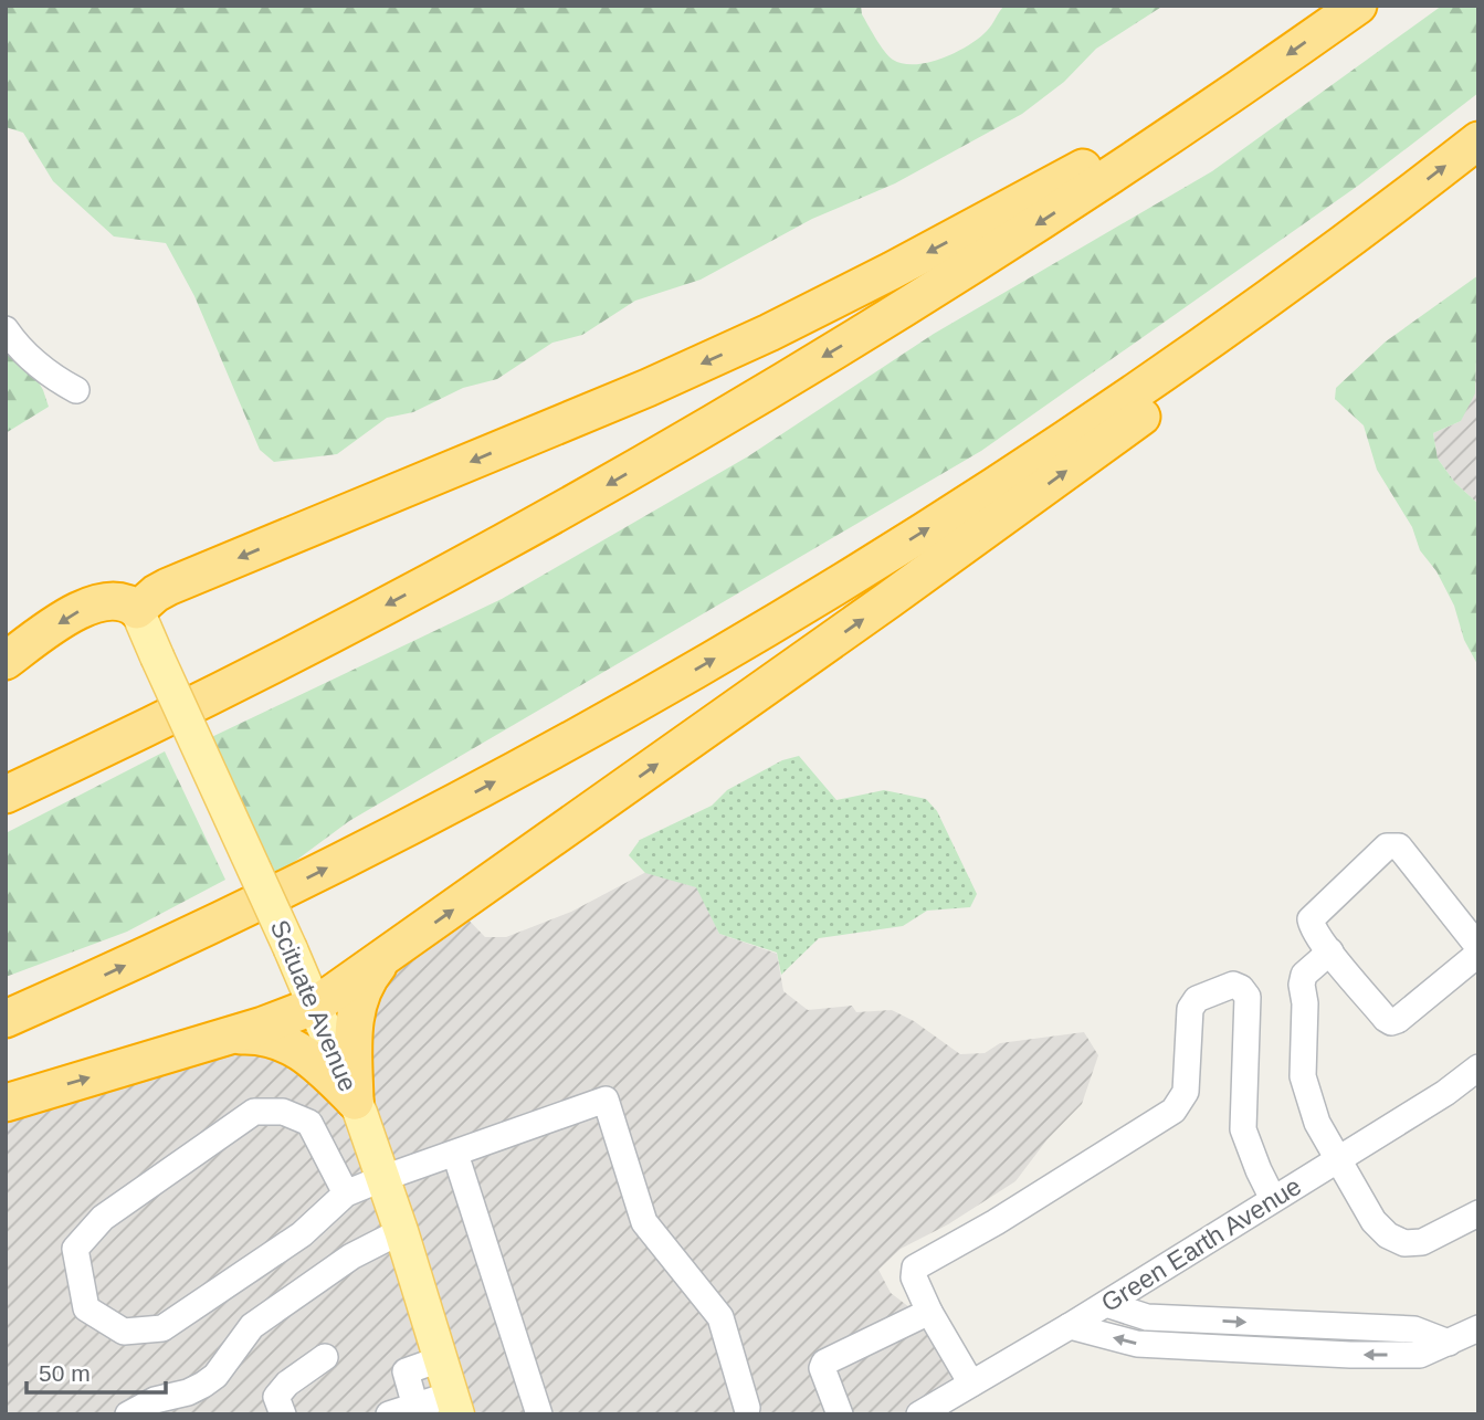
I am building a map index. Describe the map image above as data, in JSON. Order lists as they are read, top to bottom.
{
  "streets": {
    "main road": ["Scituate Avenue"],
    "street": ["Green Earth Avenue"]
  },
  "scale_bar": "50 m"
}
